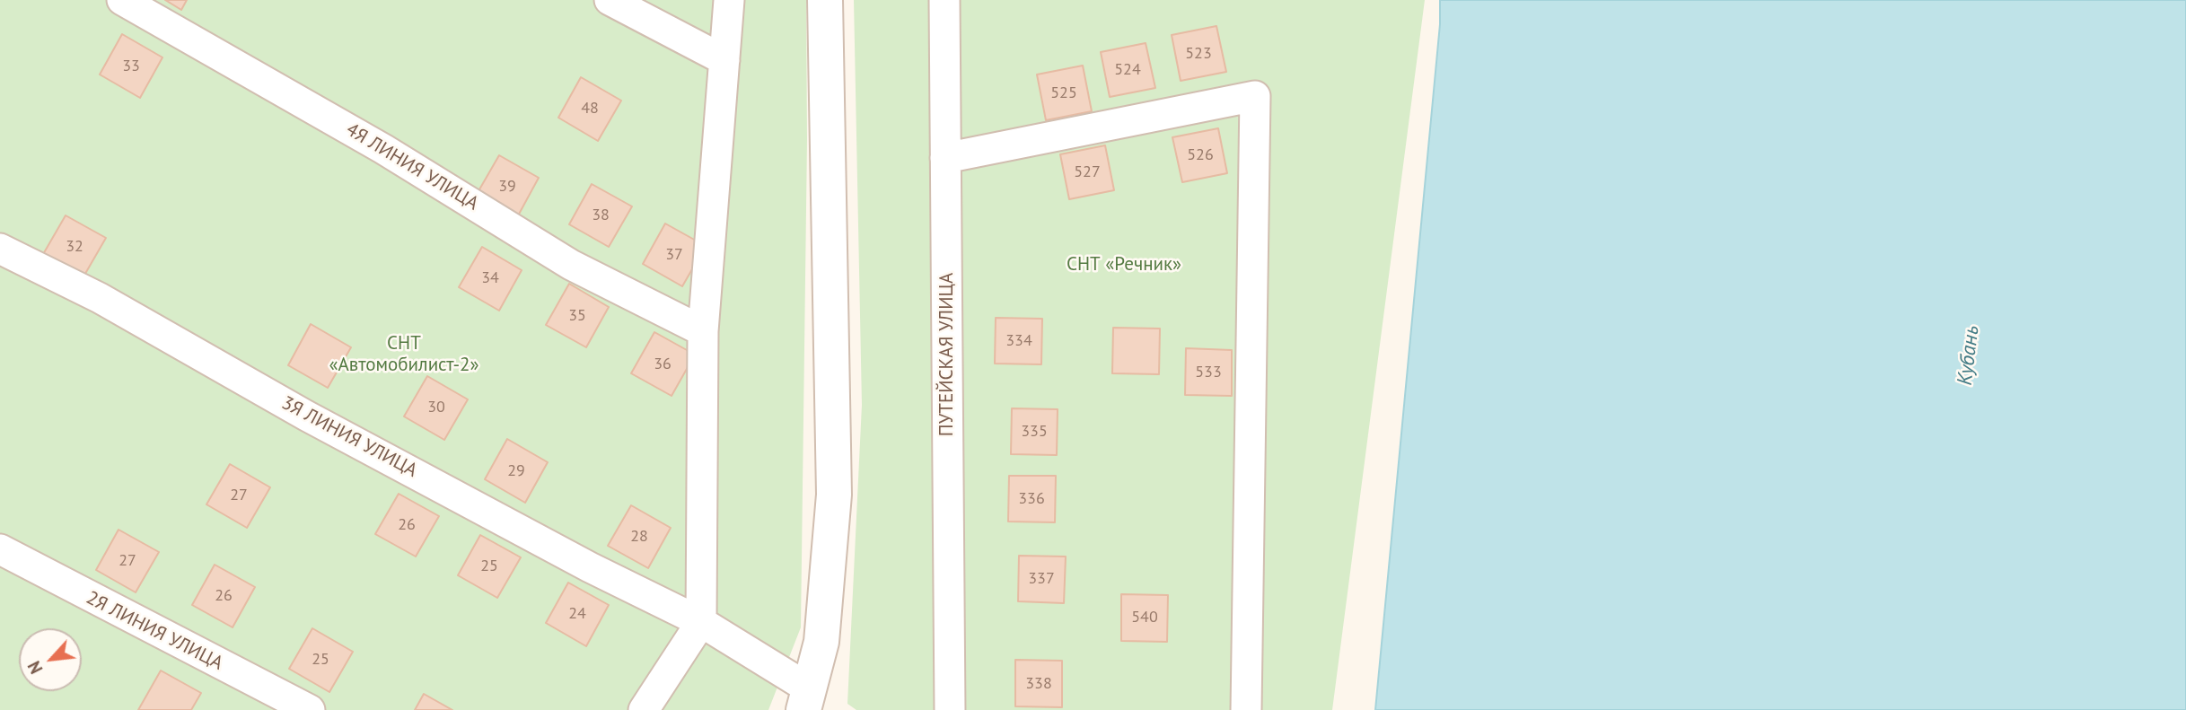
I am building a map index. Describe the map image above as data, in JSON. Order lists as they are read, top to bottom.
{
  "streets": {
    "street": [
      "4Я ЛИНИЯ УЛИЦА",
      "ПУТЕЙСКАЯ УЛИЦА",
      "3Я ЛИНИЯ УЛИЦА",
      "2Я ЛИНИЯ УЛИЦА"
    ]
  },
  "water": ["Кубань"],
  "parks": ["СНТ «Речник»", "СНТ «Автомобилист-2»"],
  "house_numbers": [
    "523",
    "33",
    "524",
    "525",
    "48",
    "526",
    "527",
    "39",
    "38",
    "32",
    "37",
    "34",
    "35",
    "334",
    "36",
    "533",
    "30",
    "335",
    "29",
    "27",
    "336",
    "26",
    "28",
    "27",
    "25",
    "337",
    "26",
    "24",
    "540",
    "25",
    "338"
  ],
  "north": "bottom left"
}
